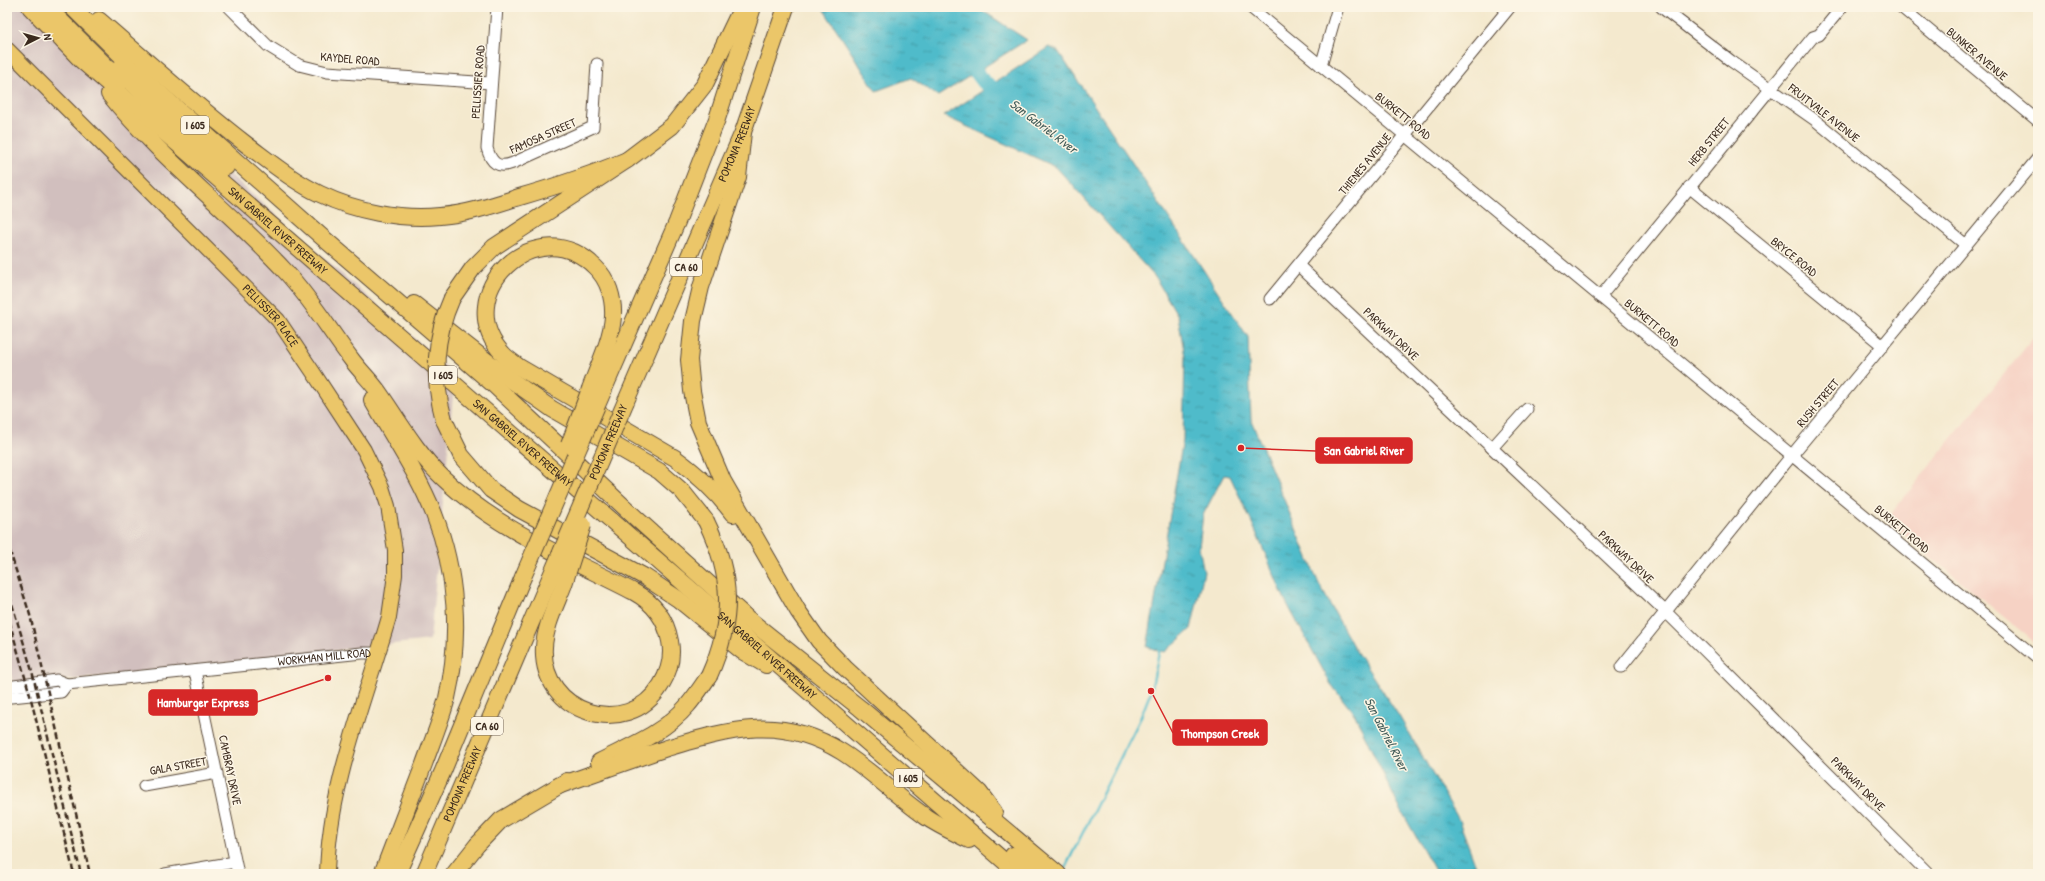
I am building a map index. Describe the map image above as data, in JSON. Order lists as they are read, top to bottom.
{
  "streets": {
    "highway": [
      "I 605",
      "POMONA FREEWAY",
      "SAN GABRIEL RIVER FREEWAY",
      "CA 60"
    ],
    "main road": ["PELLISSIER PLACE", "WORKMAN MILL ROAD"],
    "street": [
      "BUNKER AVENUE",
      "KAYDEL ROAD",
      "PELLISSIER ROAD",
      "FRUITVALE AVENUE",
      "BURKETT ROAD",
      "FAMOSA STREET",
      "HERB STREET",
      "THIENES AVENUE",
      "BRYCE ROAD",
      "PARKWAY DRIVE",
      "RUSH STREET",
      "GALA STREET",
      "CAMBRAY DRIVE"
    ]
  },
  "crossings": [
    ["KAYDEL ROAD", "PELLISSIER ROAD"],
    ["PELLISSIER ROAD", "FAMOSA STREET"],
    ["FRUITVALE AVENUE", "HERB STREET"],
    ["FRUITVALE AVENUE", "RUSH STREET"],
    ["BURKETT ROAD", "HERB STREET"],
    ["BURKETT ROAD", "THIENES AVENUE"],
    ["BURKETT ROAD", "RUSH STREET"],
    ["HERB STREET", "BRYCE ROAD"],
    ["THIENES AVENUE", "PARKWAY DRIVE"],
    ["BRYCE ROAD", "RUSH STREET"],
    ["PELLISSIER PLACE", "WORKMAN MILL ROAD"],
    ["PARKWAY DRIVE", "RUSH STREET"],
    ["WORKMAN MILL ROAD", "CAMBRAY DRIVE"],
    ["GALA STREET", "CAMBRAY DRIVE"]
  ],
  "water": ["San Gabriel River"],
  "places": ["San Gabriel River", "Hamburger Express", "Thompson Creek"],
  "north": "right"
}
